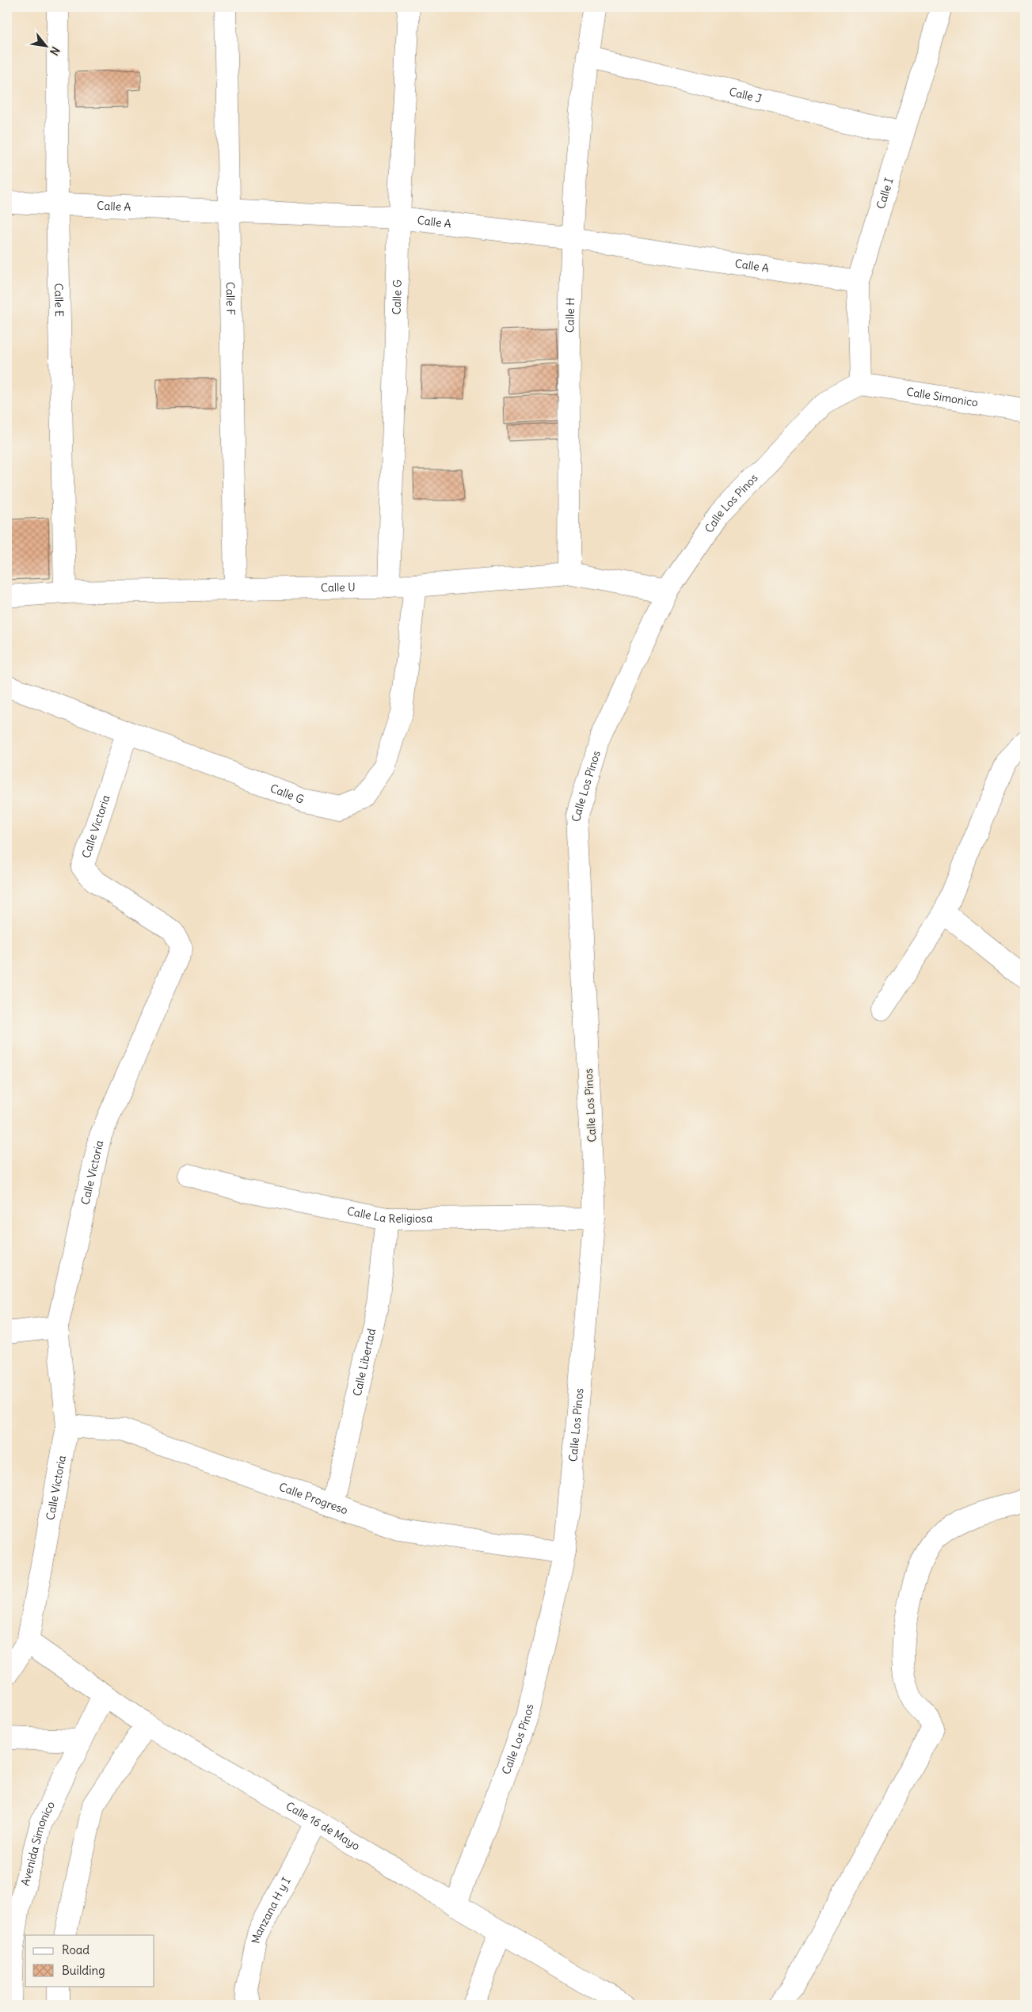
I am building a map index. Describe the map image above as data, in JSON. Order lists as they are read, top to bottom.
{
  "streets": {
    "street": [
      "Calle J",
      "Calle I",
      "Calle A",
      "Calle G",
      "Calle F",
      "Calle E",
      "Calle H",
      "Calle Simonico",
      "Calle Los Pinos",
      "Calle U",
      "Calle Victoria",
      "Calle La Religiosa",
      "Calle Libertad",
      "Calle Progreso",
      "Calle 16 de Mayo",
      "Avenida Simonico",
      "Manzana H y I"
    ]
  },
  "crossings": [
    ["Calle J", "Calle I"],
    ["Calle J", "Calle H"],
    ["Calle I", "Calle A"],
    ["Calle I", "Calle Simonico"],
    ["Calle I", "Calle Los Pinos"],
    ["Calle A", "Calle G"],
    ["Calle A", "Calle F"],
    ["Calle A", "Calle E"],
    ["Calle A", "Calle H"],
    ["Calle G", "Calle U"],
    ["Calle G", "Calle Victoria"],
    ["Calle F", "Calle U"],
    ["Calle E", "Calle U"],
    ["Calle H", "Calle U"],
    ["Calle Simonico", "Calle Los Pinos"],
    ["Calle Los Pinos", "Calle U"],
    ["Calle Los Pinos", "Calle La Religiosa"],
    ["Calle Los Pinos", "Calle Progreso"],
    ["Calle Los Pinos", "Calle 16 de Mayo"],
    ["Calle Victoria", "Calle Progreso"],
    ["Calle Victoria", "Calle 16 de Mayo"],
    ["Calle La Religiosa", "Calle Libertad"],
    ["Calle Libertad", "Calle Progreso"],
    ["Calle 16 de Mayo", "Avenida Simonico"],
    ["Calle 16 de Mayo", "Manzana H y I"]
  ],
  "legend": ["Road", "Building"],
  "north": "bottom right"
}
